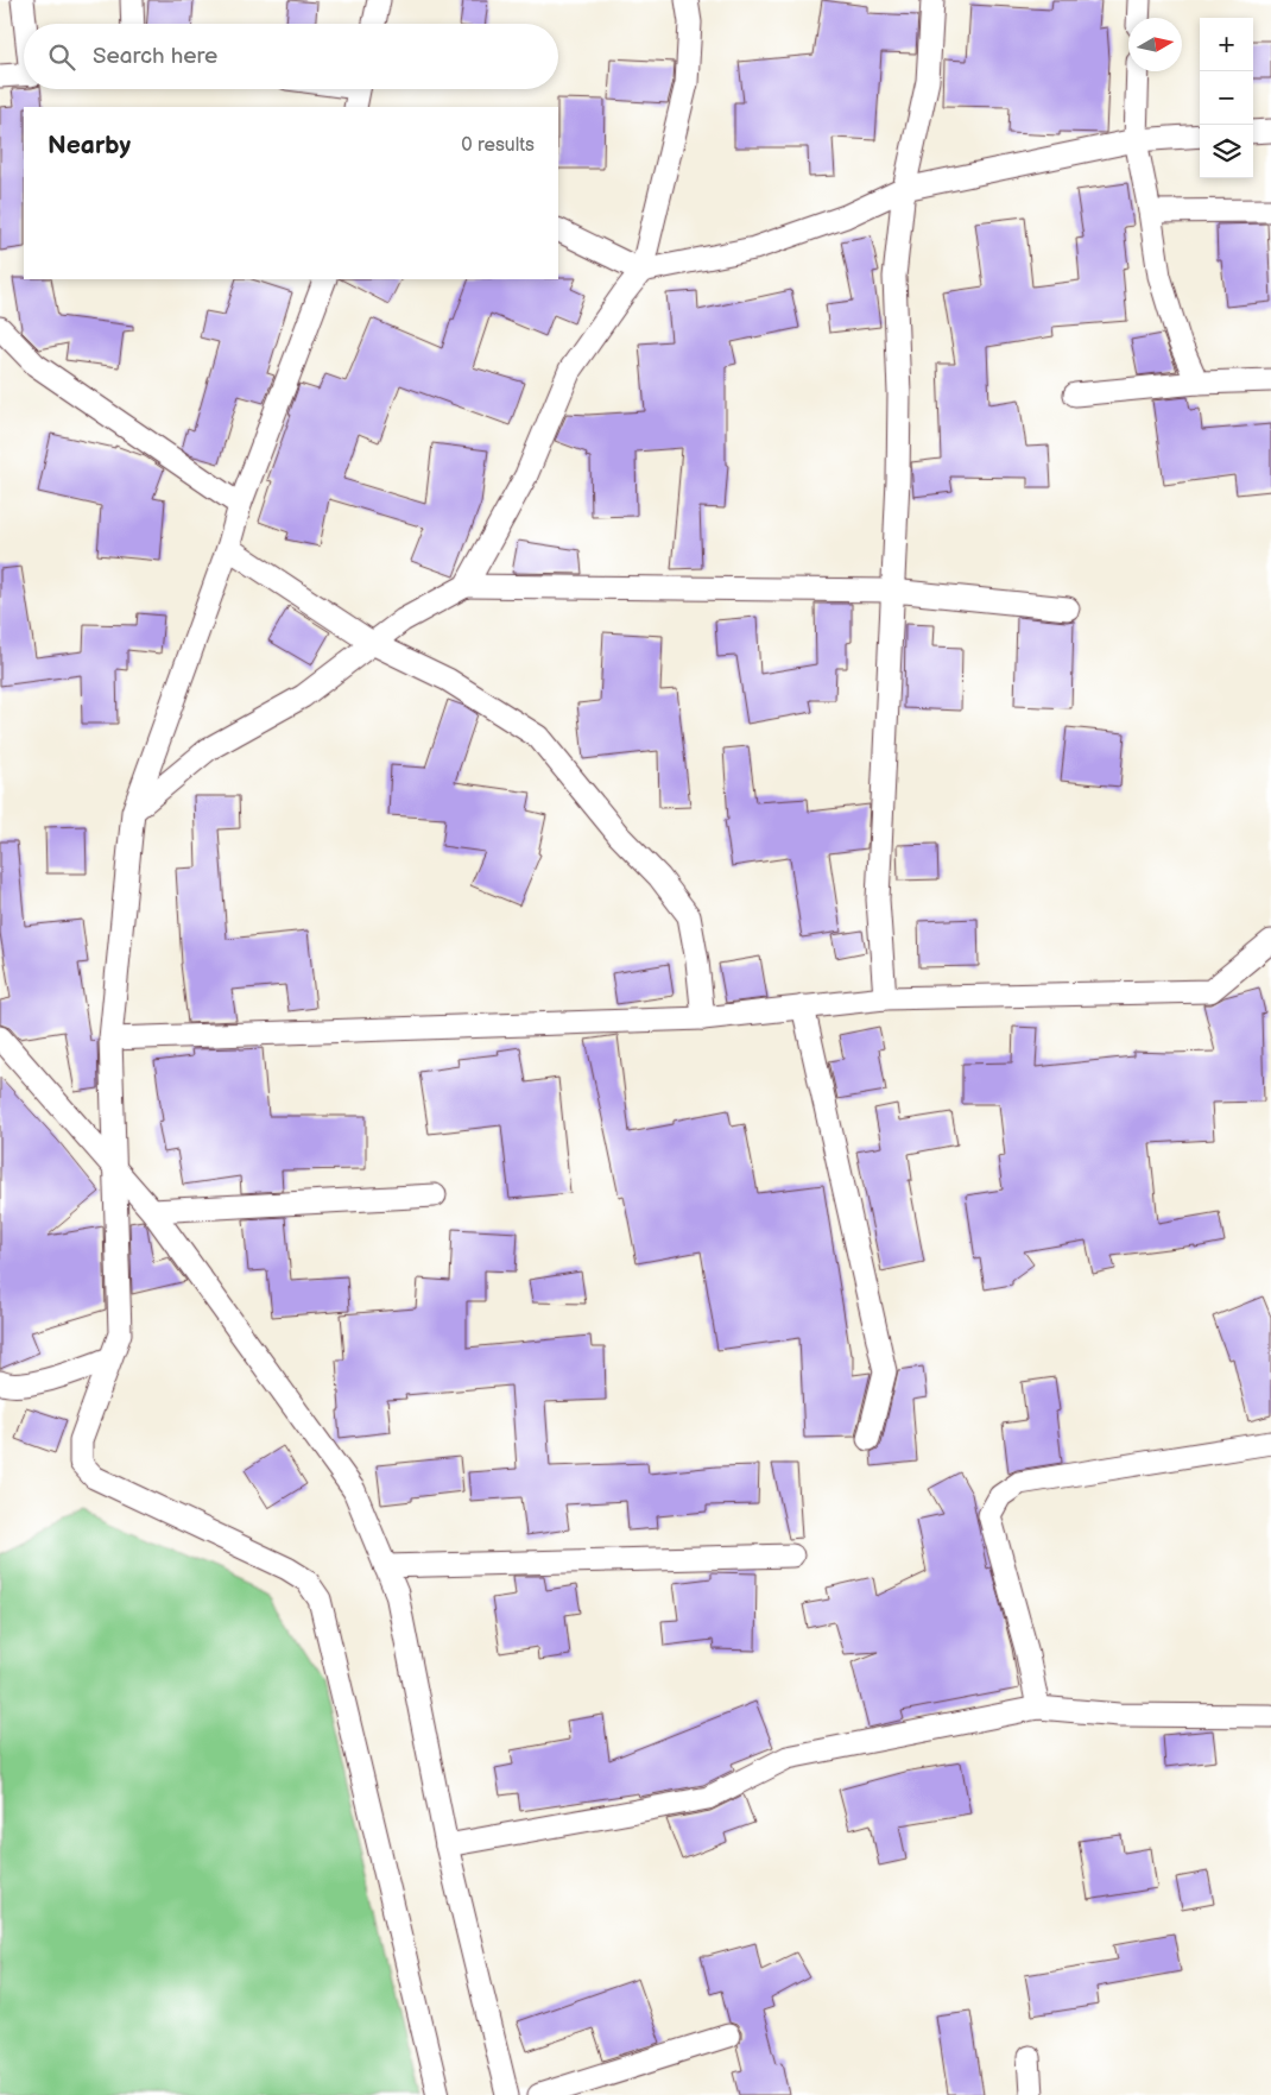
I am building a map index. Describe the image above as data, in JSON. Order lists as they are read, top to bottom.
{
  "north": "right",
  "page": {
    "map_buttons": ["+", "−"],
    "search": "Search here",
    "heading": ["Nearby", "0 results"]
  }
}
